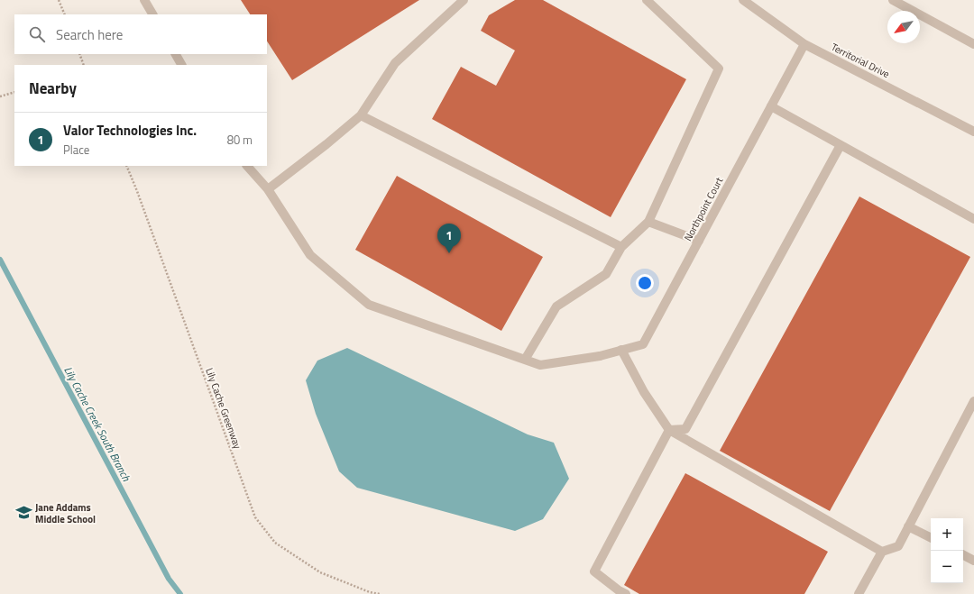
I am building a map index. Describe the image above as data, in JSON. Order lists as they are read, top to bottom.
{
  "streets": {
    "street": ["Territorial Drive", "Northpoint Court"],
    "path": ["Lily Cache Greenway"]
  },
  "crossings": [
    ["Territorial Drive", "Northpoint Court"]
  ],
  "water": ["Lily Cache Creek South Branch"],
  "places": {
    "school or university": ["Jane Addams Middle School"]
  },
  "north": "bottom left",
  "page": {
    "search": "Search here",
    "heading": "Nearby",
    "list": [
      {
        "mark": "1",
        "name": "Valor Technologies Inc.",
        "note": "Place",
        "value": "80 m"
      }
    ],
    "pins": "1",
    "map_buttons": ["+", "−"]
  }
}
